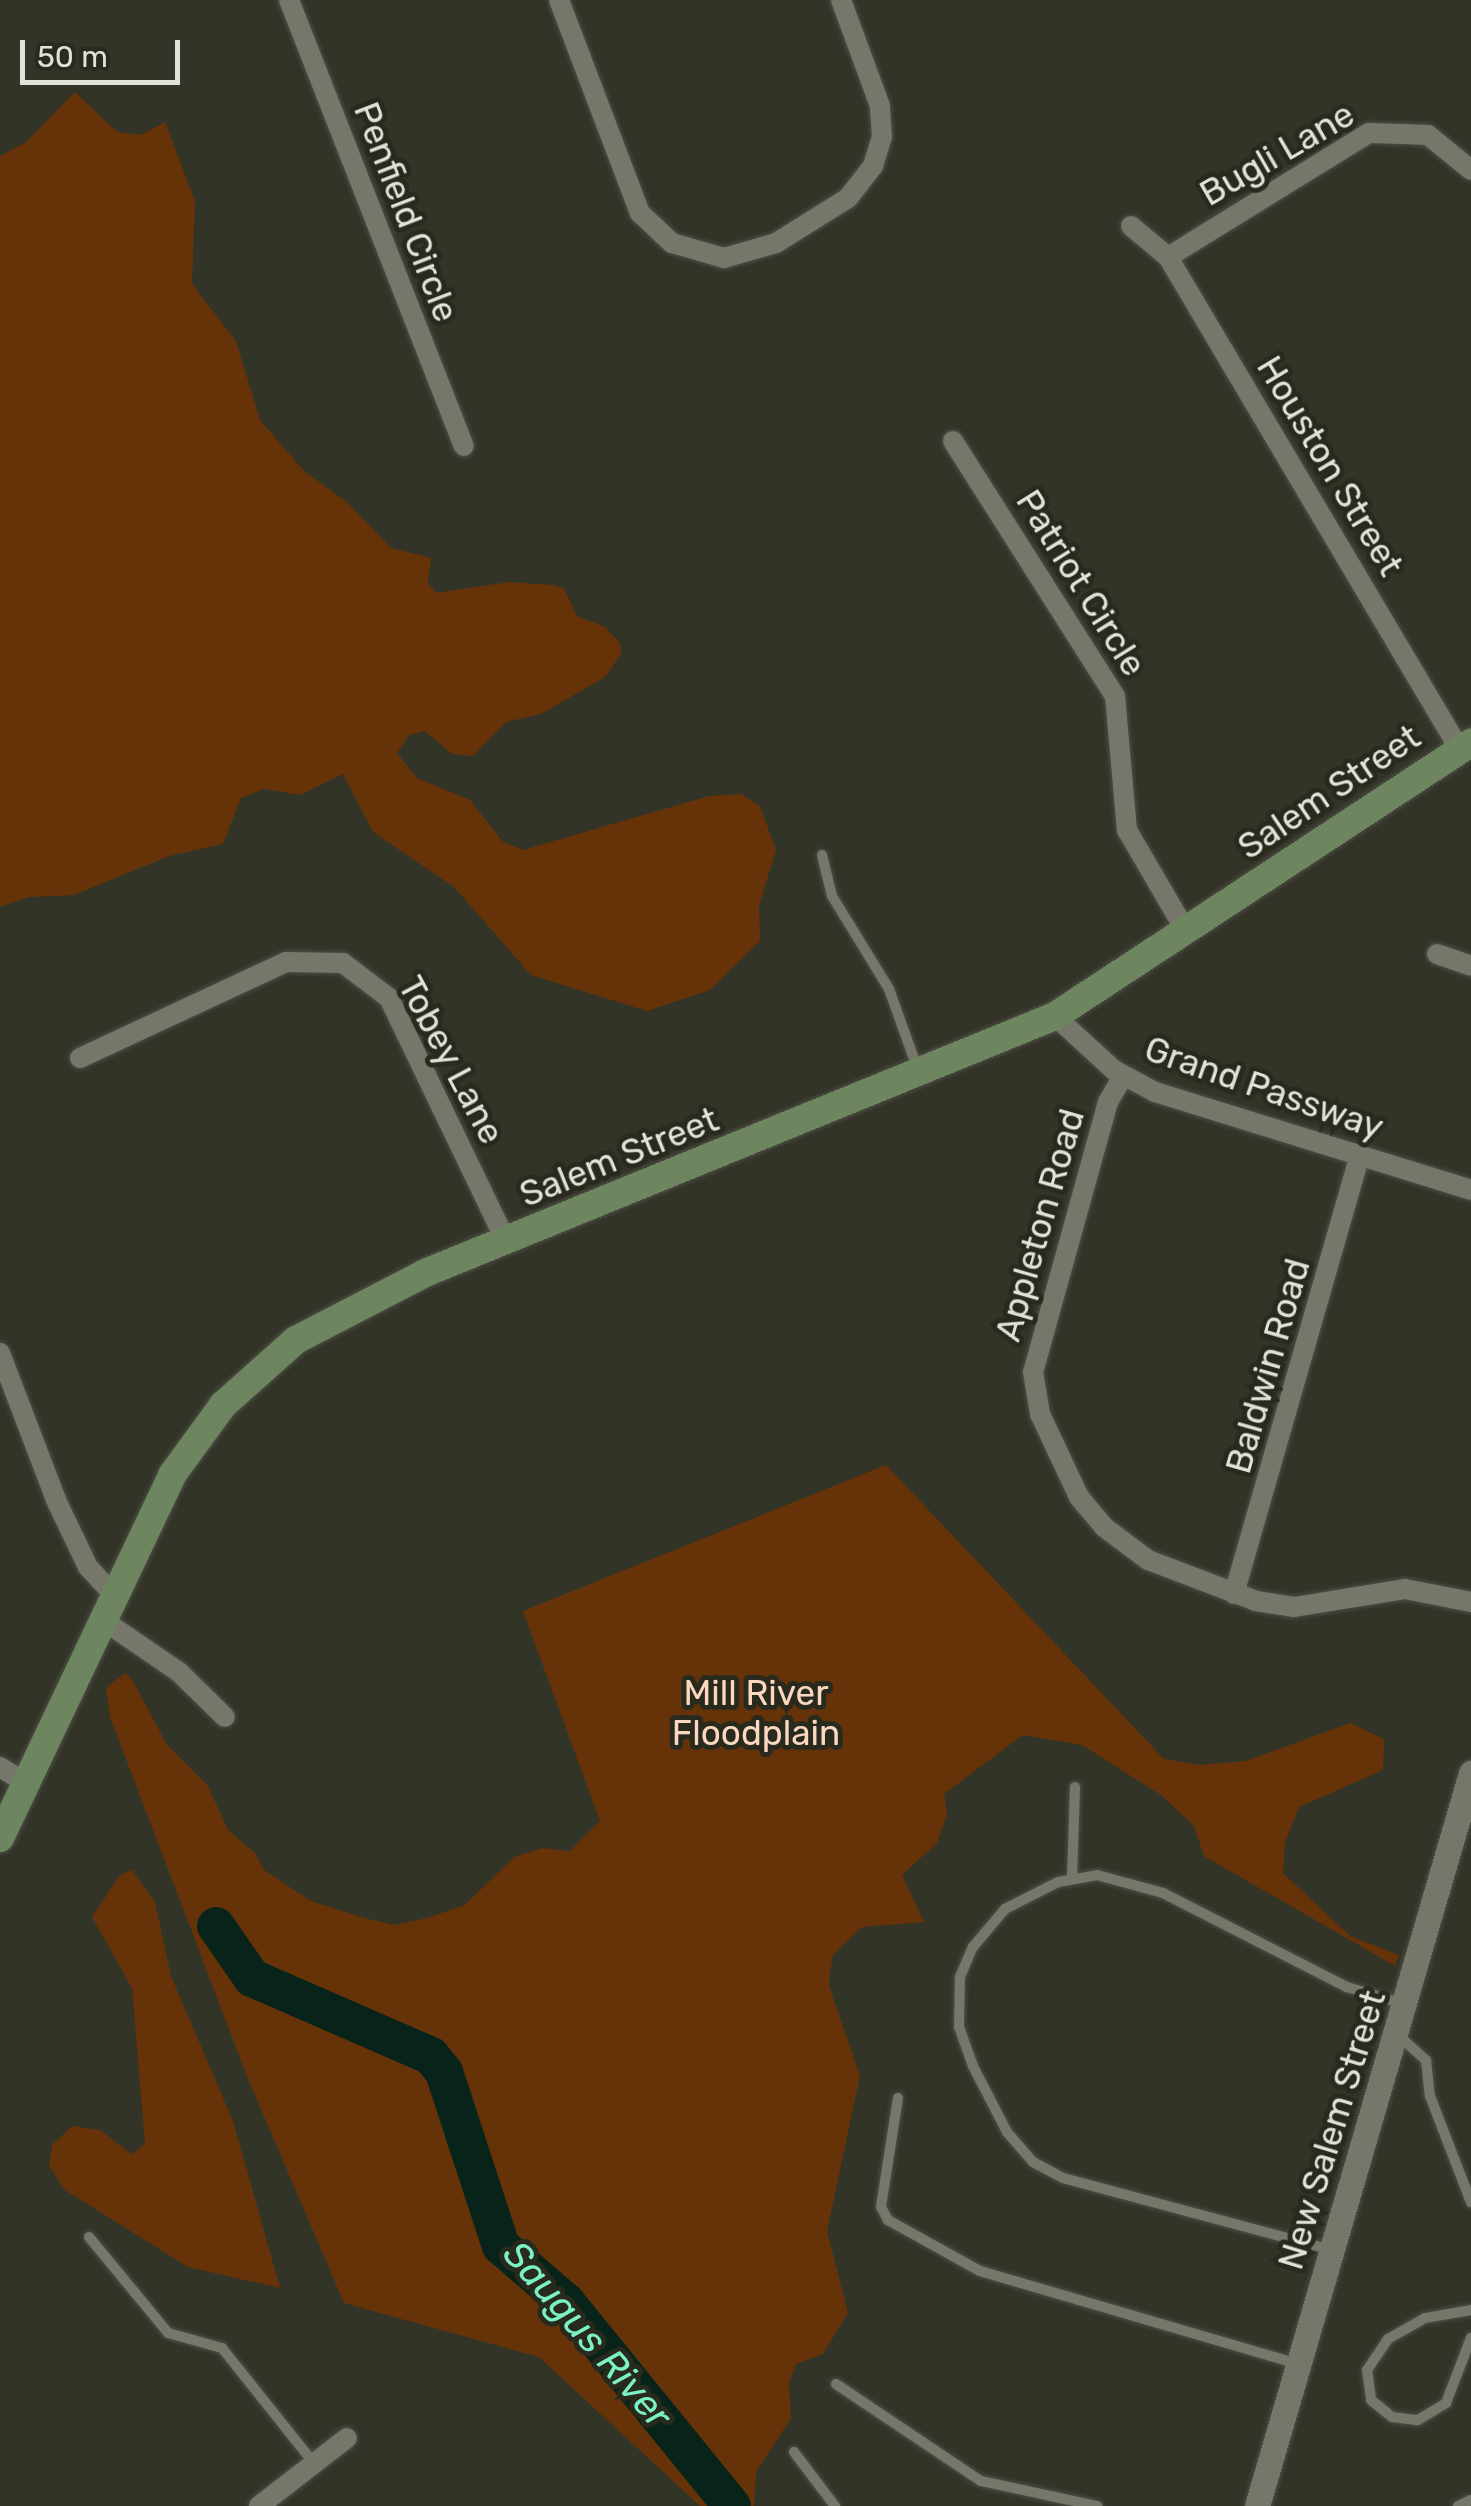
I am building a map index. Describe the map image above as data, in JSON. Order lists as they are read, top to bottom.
{
  "streets": {
    "main road": ["Salem Street"],
    "street": [
      "Bugli Lane",
      "Penfield Circle",
      "Houston Street",
      "Patriot Circle",
      "Tobey Lane",
      "Grand Passway",
      "Appleton Road",
      "Baldwin Road",
      "New Salem Street"
    ]
  },
  "crossings": [
    ["Bugli Lane", "Houston Street"],
    ["Houston Street", "Salem Street"],
    ["Patriot Circle", "Salem Street"],
    ["Salem Street", "Tobey Lane"],
    ["Salem Street", "Grand Passway"],
    ["Grand Passway", "Appleton Road"],
    ["Grand Passway", "Baldwin Road"],
    ["Appleton Road", "Baldwin Road"]
  ],
  "water": ["Saugus River"],
  "parks": ["Mill River Floodplain"],
  "scale_bar": "50 m"
}
